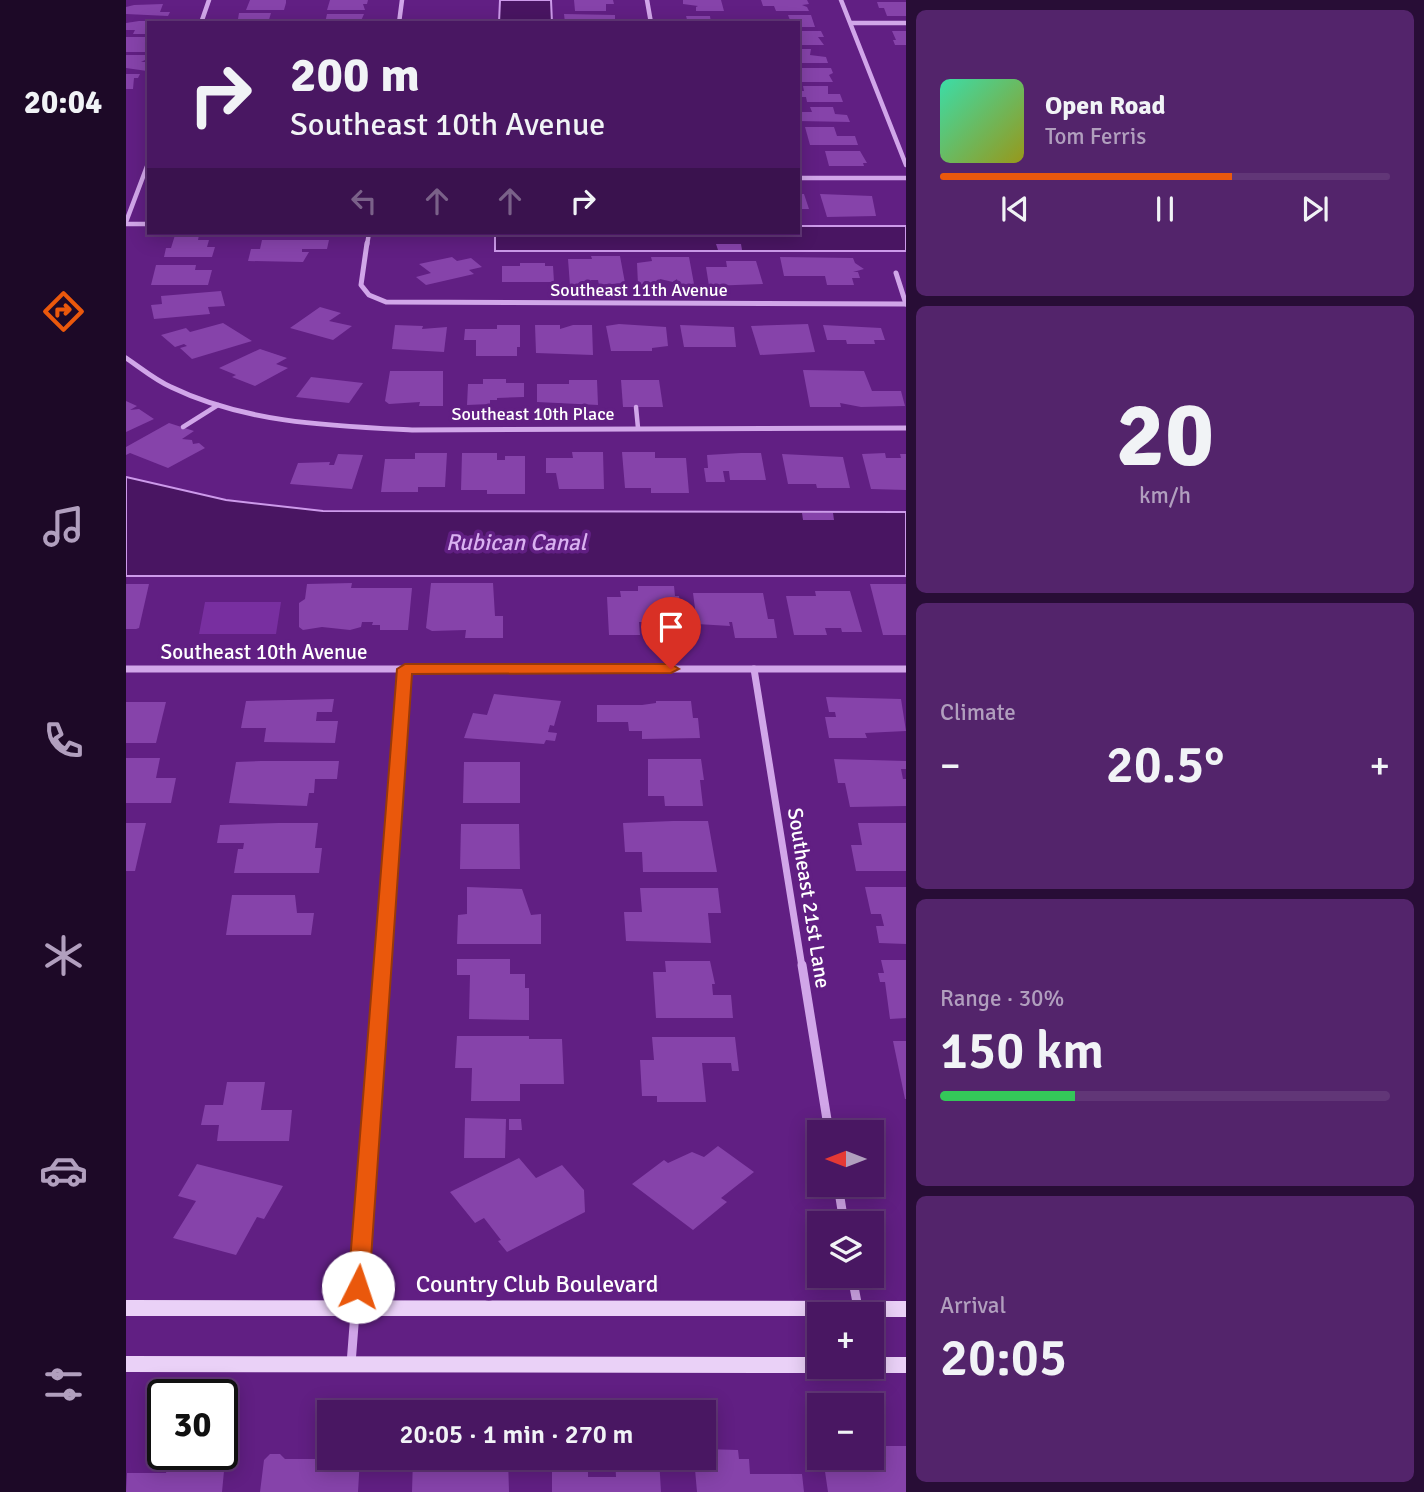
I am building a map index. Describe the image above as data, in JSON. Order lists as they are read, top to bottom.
{
  "streets": {
    "main road": ["Country Club Boulevard"],
    "street": [
      "Southeast 11th Avenue",
      "Southeast 10th Place",
      "Southeast 10th Avenue",
      "Southeast 21st Lane"
    ]
  },
  "crossings": [
    ["Southeast 10th Avenue", "Southeast 21st Lane"]
  ],
  "water": ["Rubican Canal"],
  "north": "left",
  "page": {
    "tabs": "20:04",
    "turn": ["200 m", "Southeast 10th Avenue"],
    "song": ["Open Road", "Tom Ferris"],
    "tile": [
      ["20", "km/h"],
      "Climate",
      ["Range · 30%", "150 km"],
      ["Arrival", "20:05"]
    ],
    "heat": ["−", "20.5°", "+"],
    "map_buttons": ["+", "−"],
    "limit": "30",
    "trip": "20:05 · 1 min · 270 m"
  }
}
